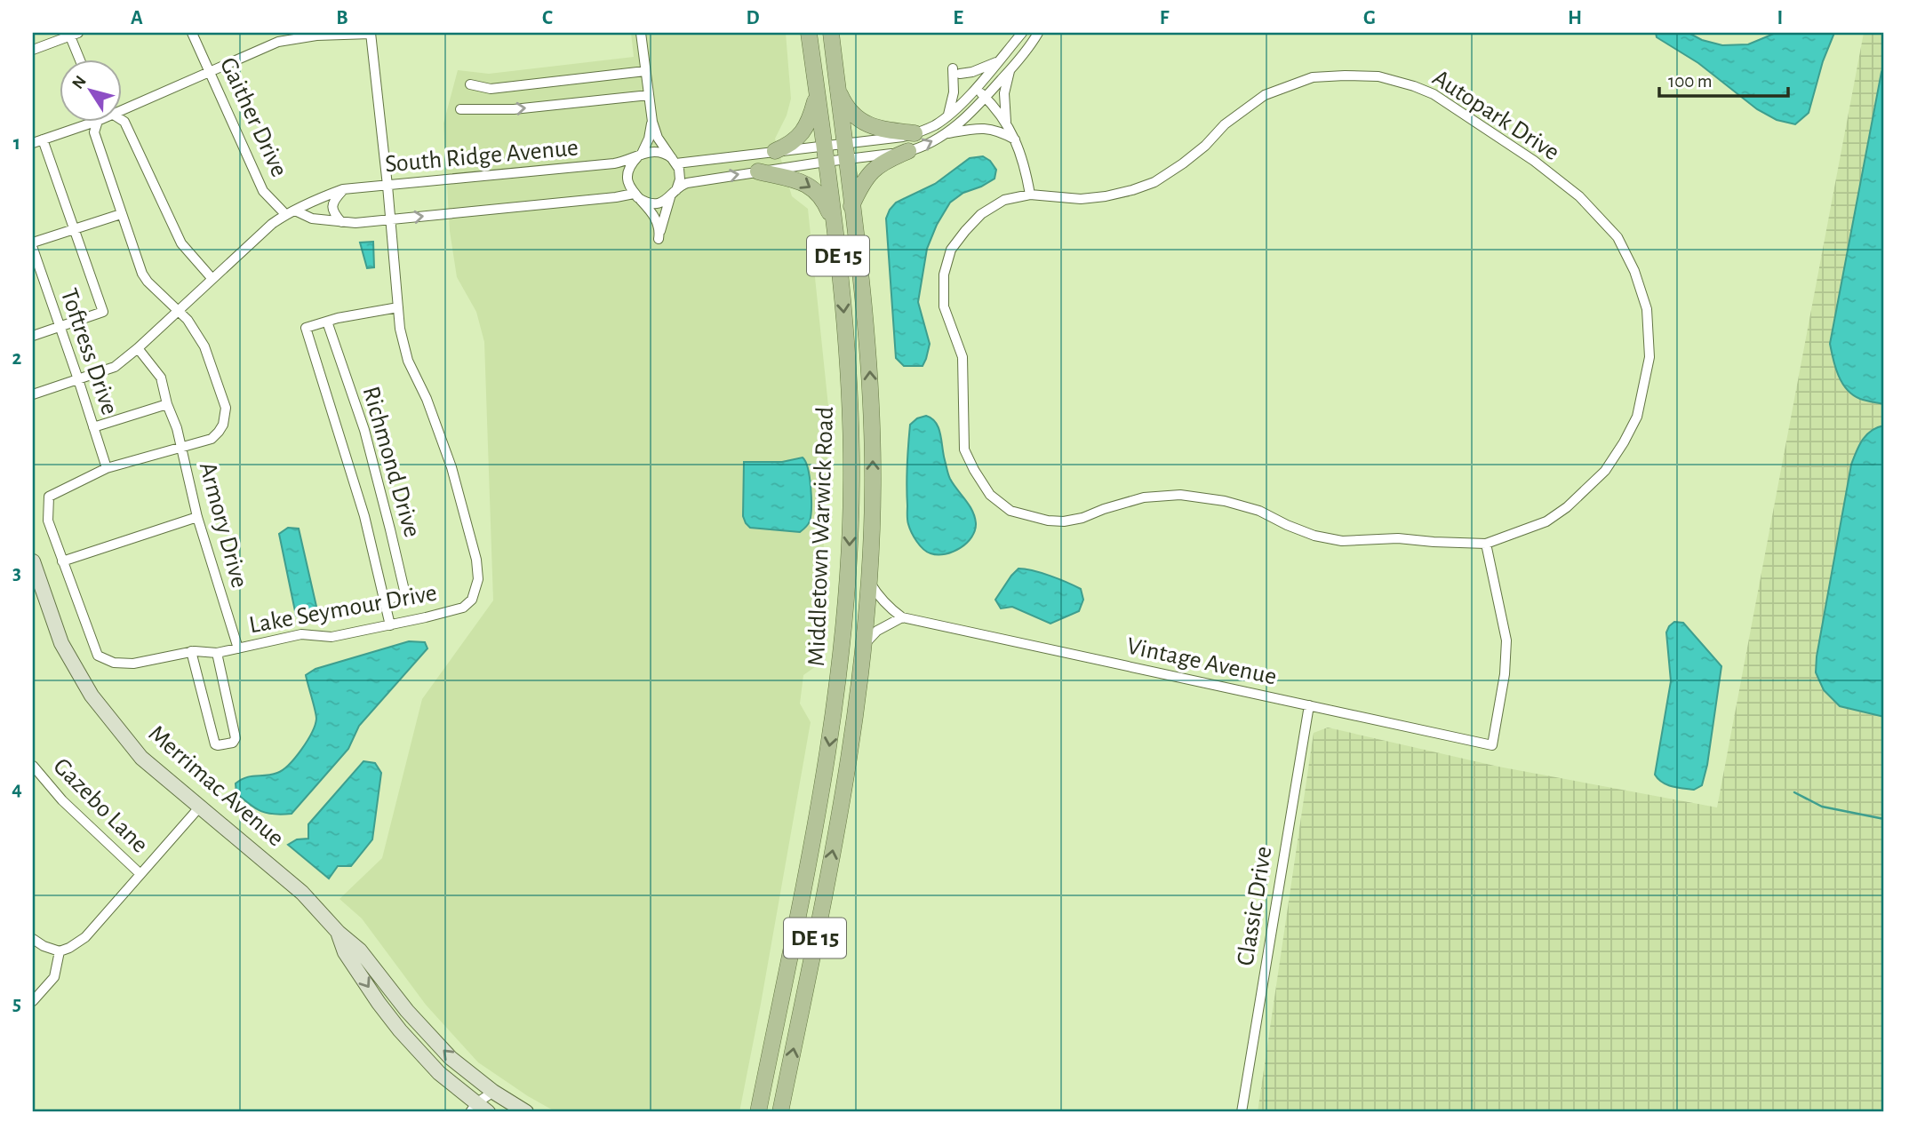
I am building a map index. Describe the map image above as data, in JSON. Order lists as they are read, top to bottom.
{
  "streets": {
    "main road": ["DE 15", "Middletown Warwick Road"],
    "street": [
      "Autopark Drive",
      "Gaither Drive",
      "South Ridge Avenue",
      "Toftress Drive",
      "Richmond Drive",
      "Armory Drive",
      "Lake Seymour Drive",
      "Vintage Avenue",
      "Merrimac Avenue",
      "Gazebo Lane",
      "Classic Drive"
    ]
  },
  "crossings": [
    ["Autopark Drive", "Vintage Avenue"],
    ["Gaither Drive", "South Ridge Avenue"],
    ["South Ridge Avenue", "Toftress Drive"],
    ["South Ridge Avenue", "Armory Drive"],
    ["South Ridge Avenue", "Middletown Warwick Road"],
    ["South Ridge Avenue", "Lake Seymour Drive"],
    ["Toftress Drive", "Lake Seymour Drive"],
    ["Richmond Drive", "Lake Seymour Drive"],
    ["Armory Drive", "Lake Seymour Drive"],
    ["Middletown Warwick Road", "Vintage Avenue"],
    ["Vintage Avenue", "Classic Drive"]
  ],
  "scale_bar": "100 m",
  "north": "top left",
  "grid": {
    "columns": [
      "A",
      "B",
      "C",
      "D",
      "E",
      "F",
      "G",
      "H",
      "I"
    ],
    "rows": [
      "1",
      "2",
      "3",
      "4",
      "5"
    ]
  }
}
